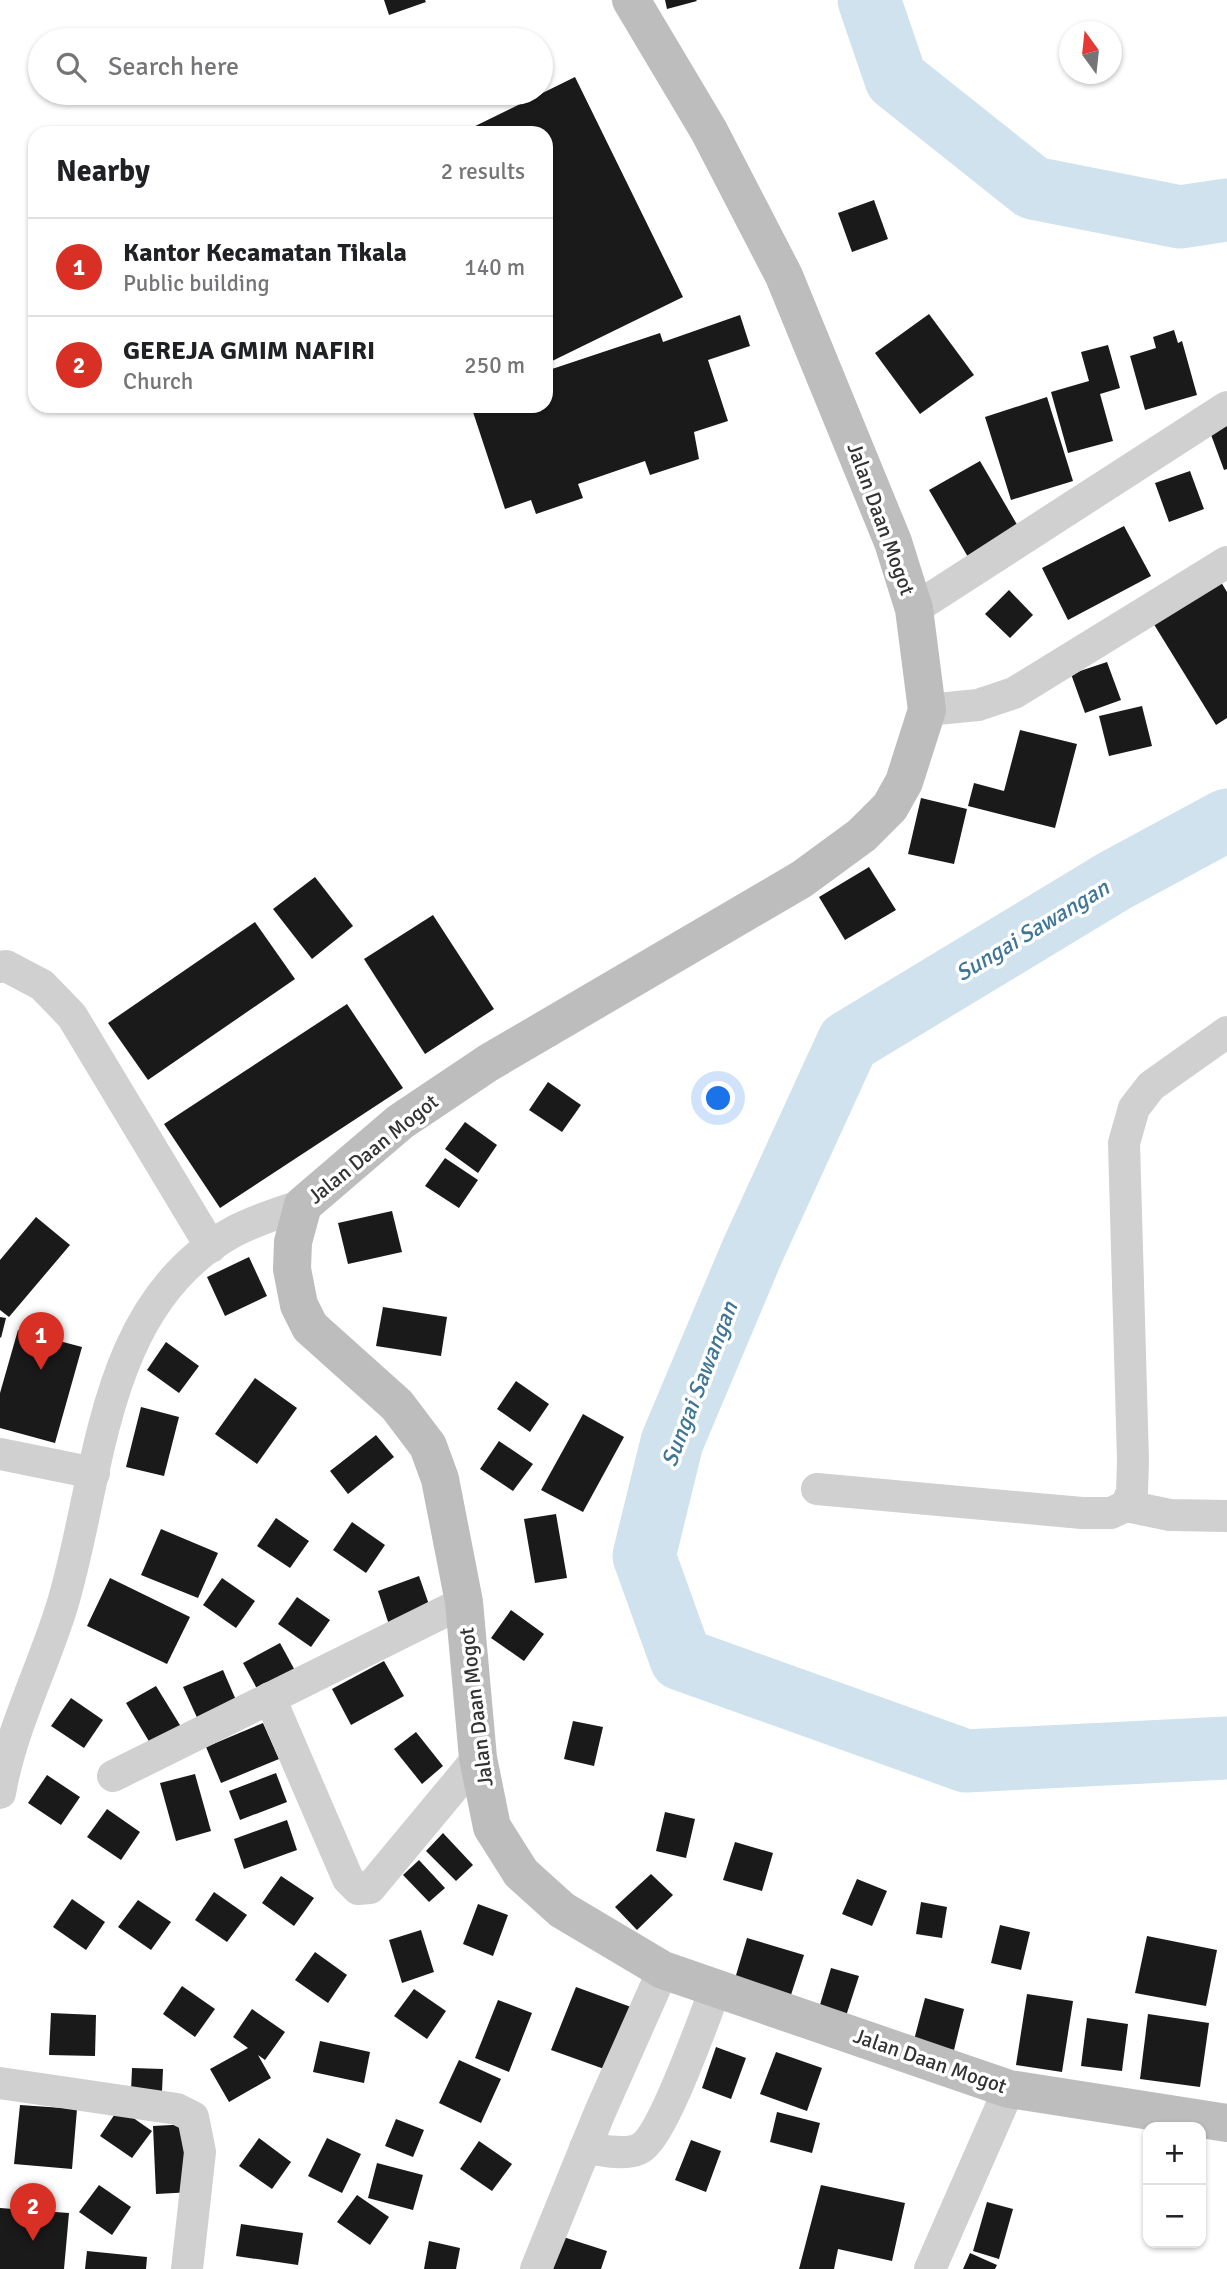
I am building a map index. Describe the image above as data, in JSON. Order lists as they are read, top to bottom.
{
  "streets": {
    "main road": ["Jalan Daan Mogot"]
  },
  "water": ["Sungai Sawangan"],
  "north": "top",
  "page": {
    "search": "Search here",
    "heading": ["Nearby", "2 results"],
    "list": [
      {
        "mark": "1",
        "name": "Kantor Kecamatan Tikala",
        "note": "Public building",
        "value": "140 m"
      },
      {
        "mark": "2",
        "name": "GEREJA GMIM NAFIRI",
        "note": "Church",
        "value": "250 m"
      }
    ],
    "pins": ["1", "2"],
    "map_buttons": ["+", "−"]
  }
}
